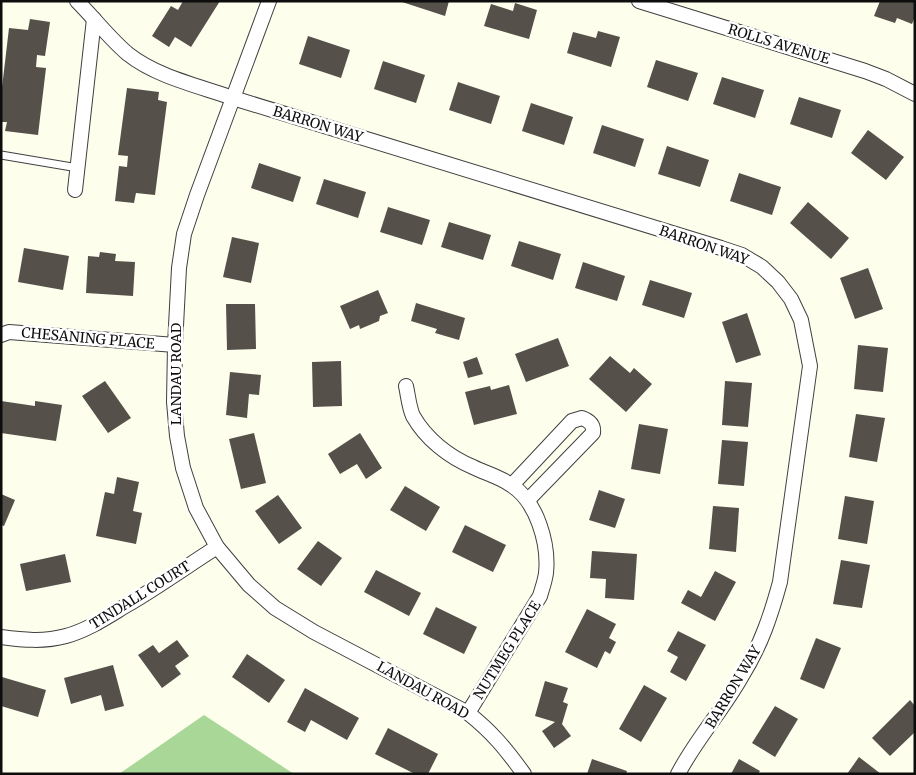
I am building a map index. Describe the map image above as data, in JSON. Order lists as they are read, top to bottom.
{
  "streets": {
    "street": [
      "ROLLS AVENUE",
      "BARRON WAY",
      "CHESANING PLACE",
      "LANDAU ROAD",
      "TINDALL COURT",
      "NUTMEG PLACE"
    ]
  },
  "crossings": [
    ["BARRON WAY", "LANDAU ROAD"],
    ["CHESANING PLACE", "LANDAU ROAD"],
    ["LANDAU ROAD", "TINDALL COURT"],
    ["LANDAU ROAD", "NUTMEG PLACE"]
  ]
}
